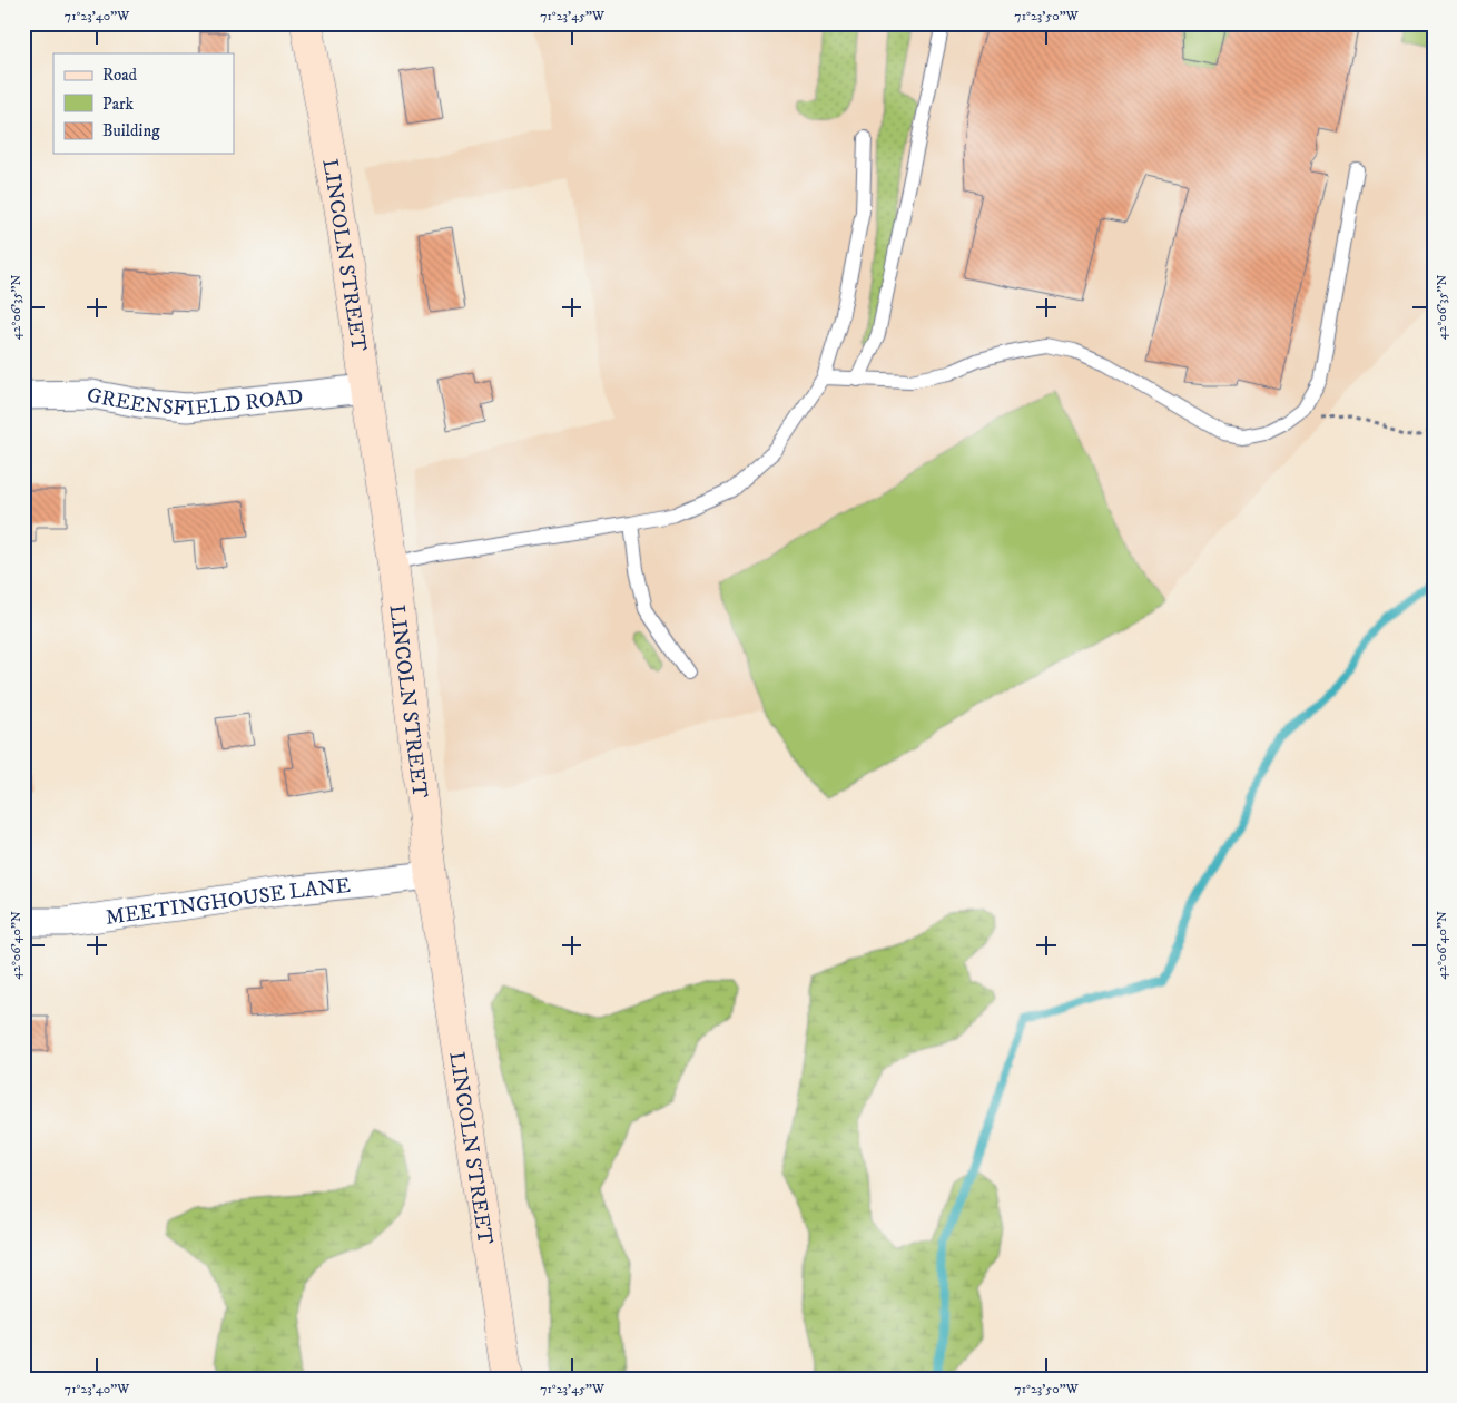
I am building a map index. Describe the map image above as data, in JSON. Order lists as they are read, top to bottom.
{
  "streets": {
    "main road": ["LINCOLN STREET"],
    "street": ["GREENSFIELD ROAD", "MEETINGHOUSE LANE"]
  },
  "crossings": [
    ["LINCOLN STREET", "GREENSFIELD ROAD"],
    ["LINCOLN STREET", "MEETINGHOUSE LANE"]
  ],
  "legend": ["Road", "Park", "Building"],
  "coordinates": [
    "71°23'40\"W",
    "71°23'45\"W",
    "71°23'50\"W",
    "42°06'35\"N",
    "42°06'40\"N"
  ]
}
